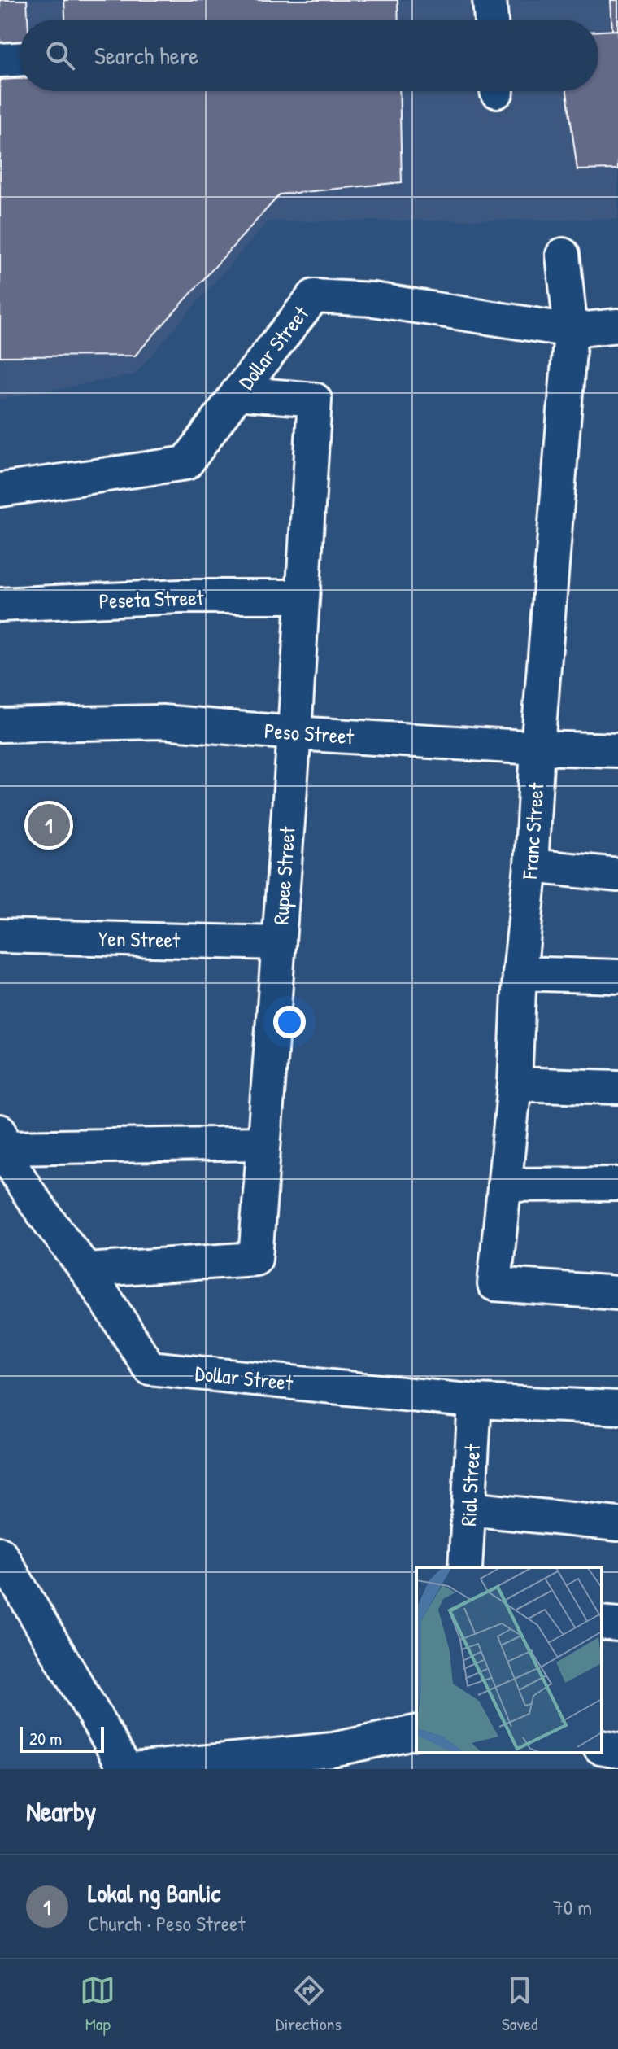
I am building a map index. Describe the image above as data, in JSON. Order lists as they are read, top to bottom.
{
  "streets": {
    "street": [
      "Dollar Street",
      "Peseta Street",
      "Peso Street",
      "Franc Street",
      "Rupee Street",
      "Yen Street",
      "Rial Street"
    ]
  },
  "crossings": [
    ["Dollar Street", "Franc Street"],
    ["Dollar Street", "Rupee Street"],
    ["Dollar Street", "Rial Street"],
    ["Peseta Street", "Rupee Street"],
    ["Peso Street", "Franc Street"],
    ["Peso Street", "Rupee Street"],
    ["Rupee Street", "Yen Street"]
  ],
  "scale_bar": "20 m",
  "page": {
    "search": "Search here",
    "pins": "1",
    "scale": "20 m",
    "heading": "Nearby",
    "list": [
      {
        "mark": "1",
        "name": "Lokal ng Banlic",
        "note": "Church · Peso Street",
        "value": "70 m"
      }
    ],
    "nav": ["Map", "Directions", "Saved"]
  }
}
